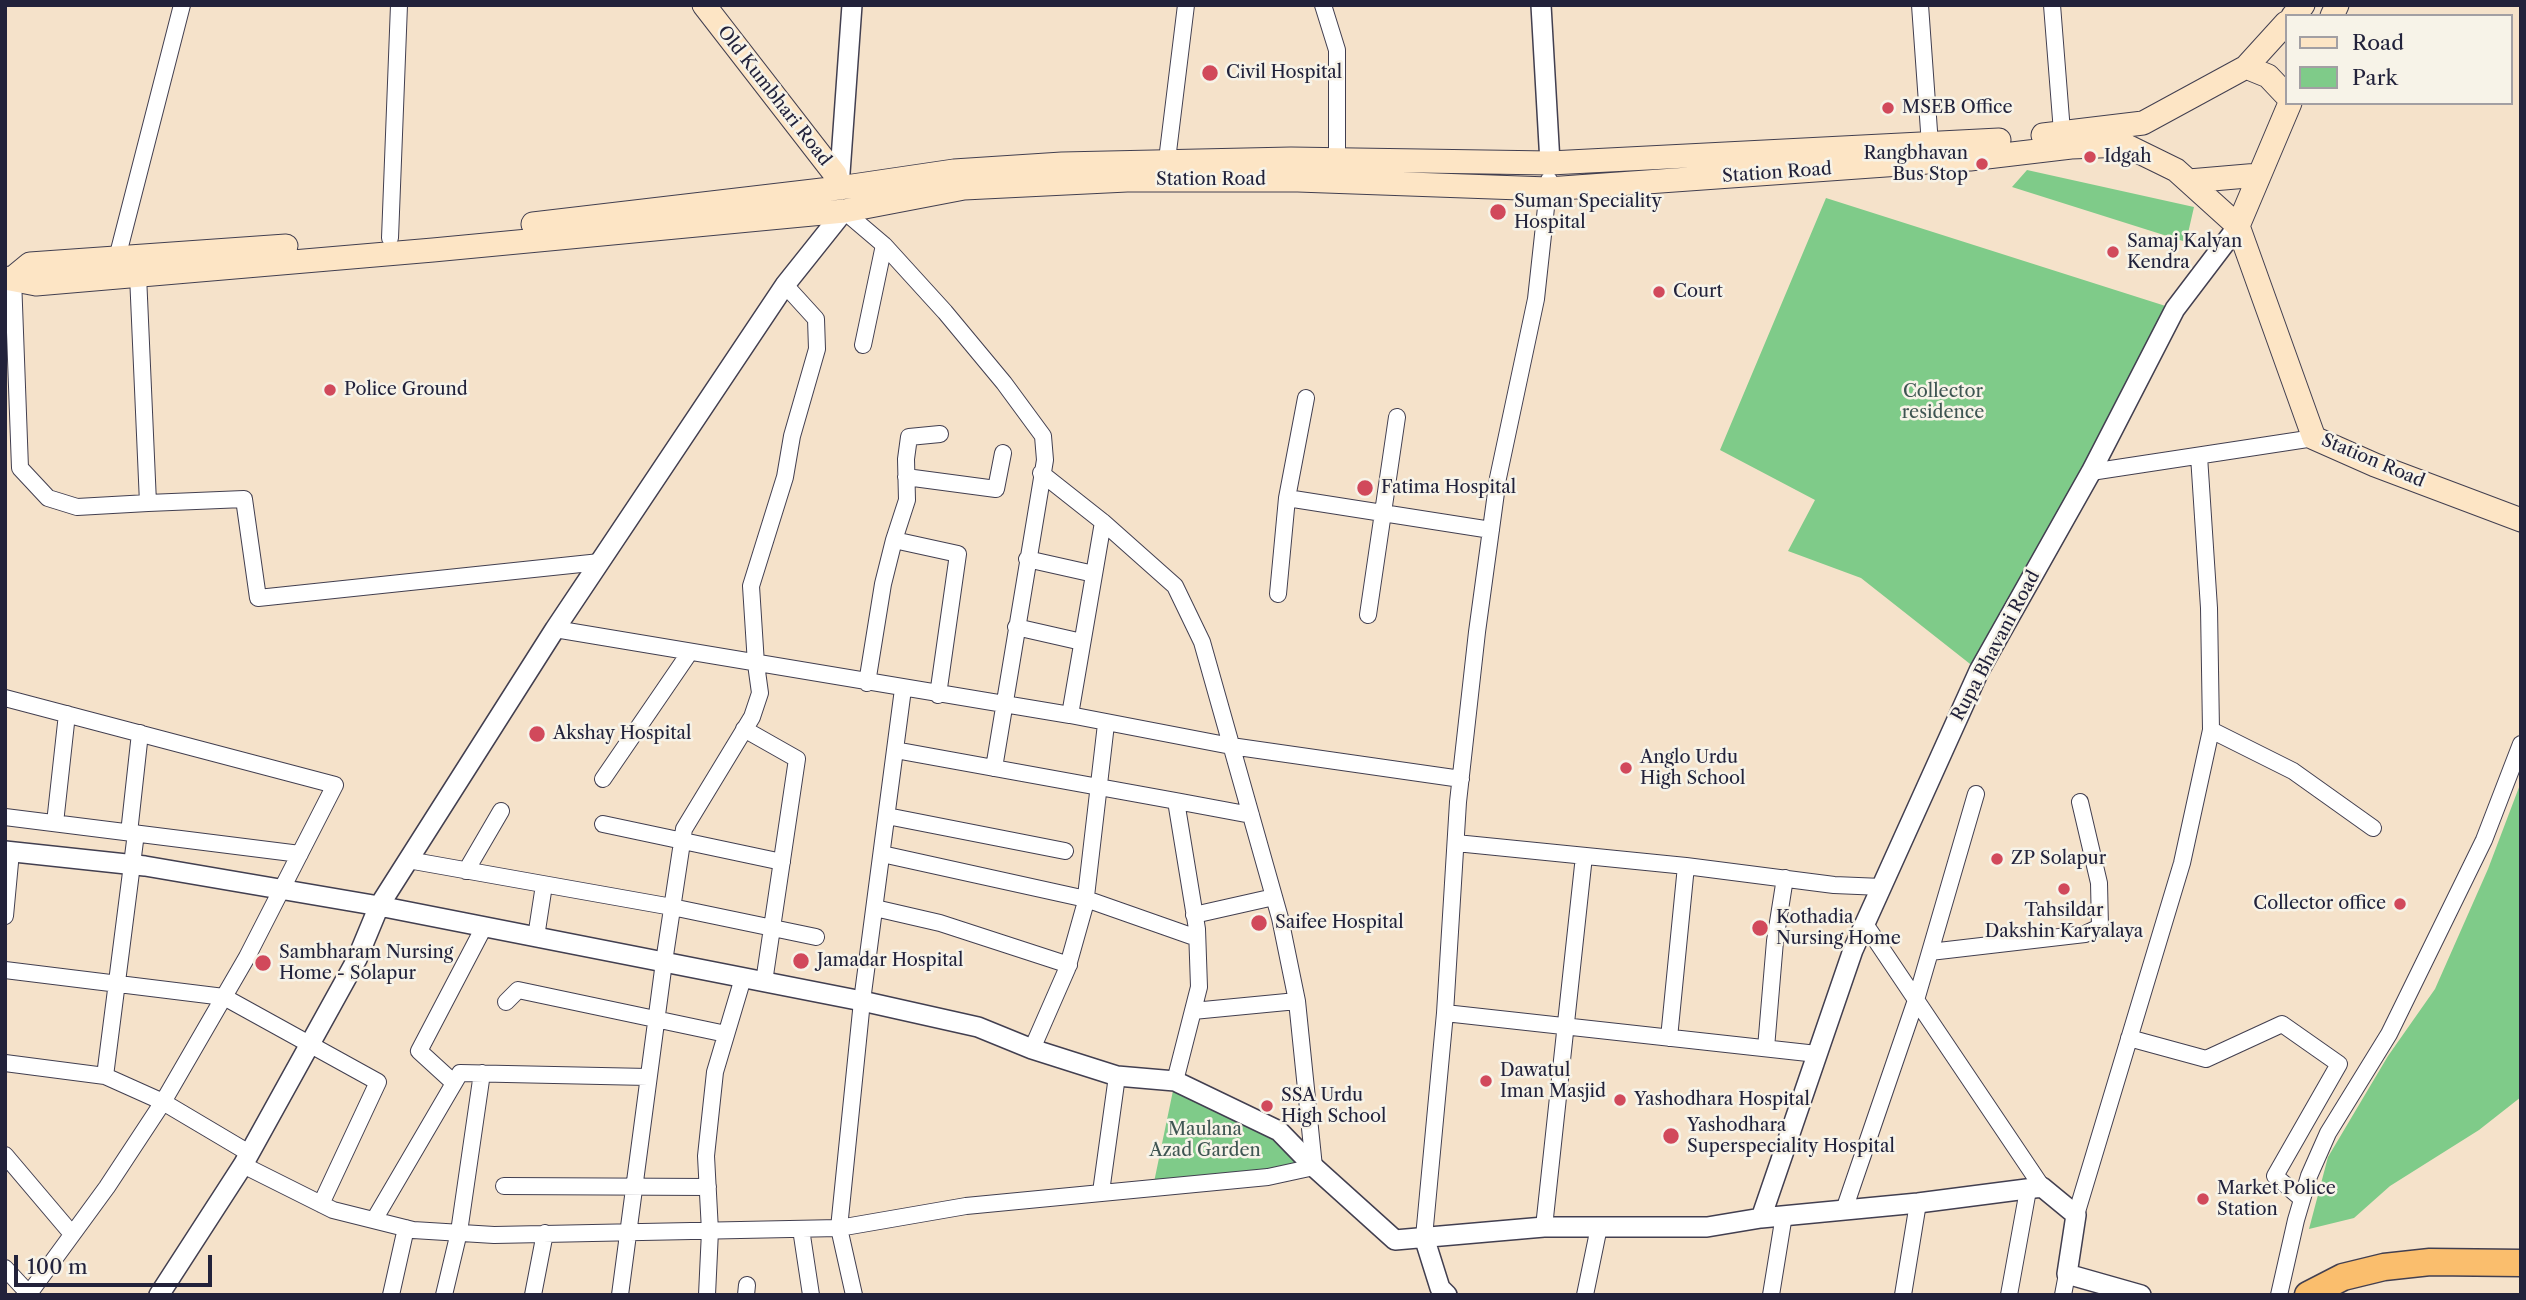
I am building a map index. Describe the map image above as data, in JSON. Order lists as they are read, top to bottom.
{
  "streets": {
    "main road": ["Old Kumbhari Road", "Station Road", "Rupa Bhavani Road"]
  },
  "crossings": [
    ["Station Road", "Rupa Bhavani Road"]
  ],
  "parks": ["Collector residence", "Maulana Azad Garden"],
  "places": [
    "Civil Hospital",
    "MSEB Office",
    "Idgah",
    "Rangbhavan Bus Stop",
    "Suman Speciality Hospital",
    "Samaj Kalyan Kendra",
    "Court",
    "Police Ground",
    "Fatima Hospital",
    "Akshay Hospital",
    "Anglo Urdu High School",
    "ZP Solapur",
    "Tahsildar Dakshin Karyalaya",
    "Collector office",
    "Saifee Hospital",
    "Kothadia Nursing Home",
    "Jamadar Hospital",
    "Sambharam Nursing Home - Solapur",
    "Dawatul Iman Masjid",
    "Yashodhara Hospital",
    "SSA Urdu High School",
    "Yashodhara Superspeciality Hospital",
    "Market Police Station"
  ],
  "legend": ["Road", "Park"],
  "scale_bar": "100 m"
}
